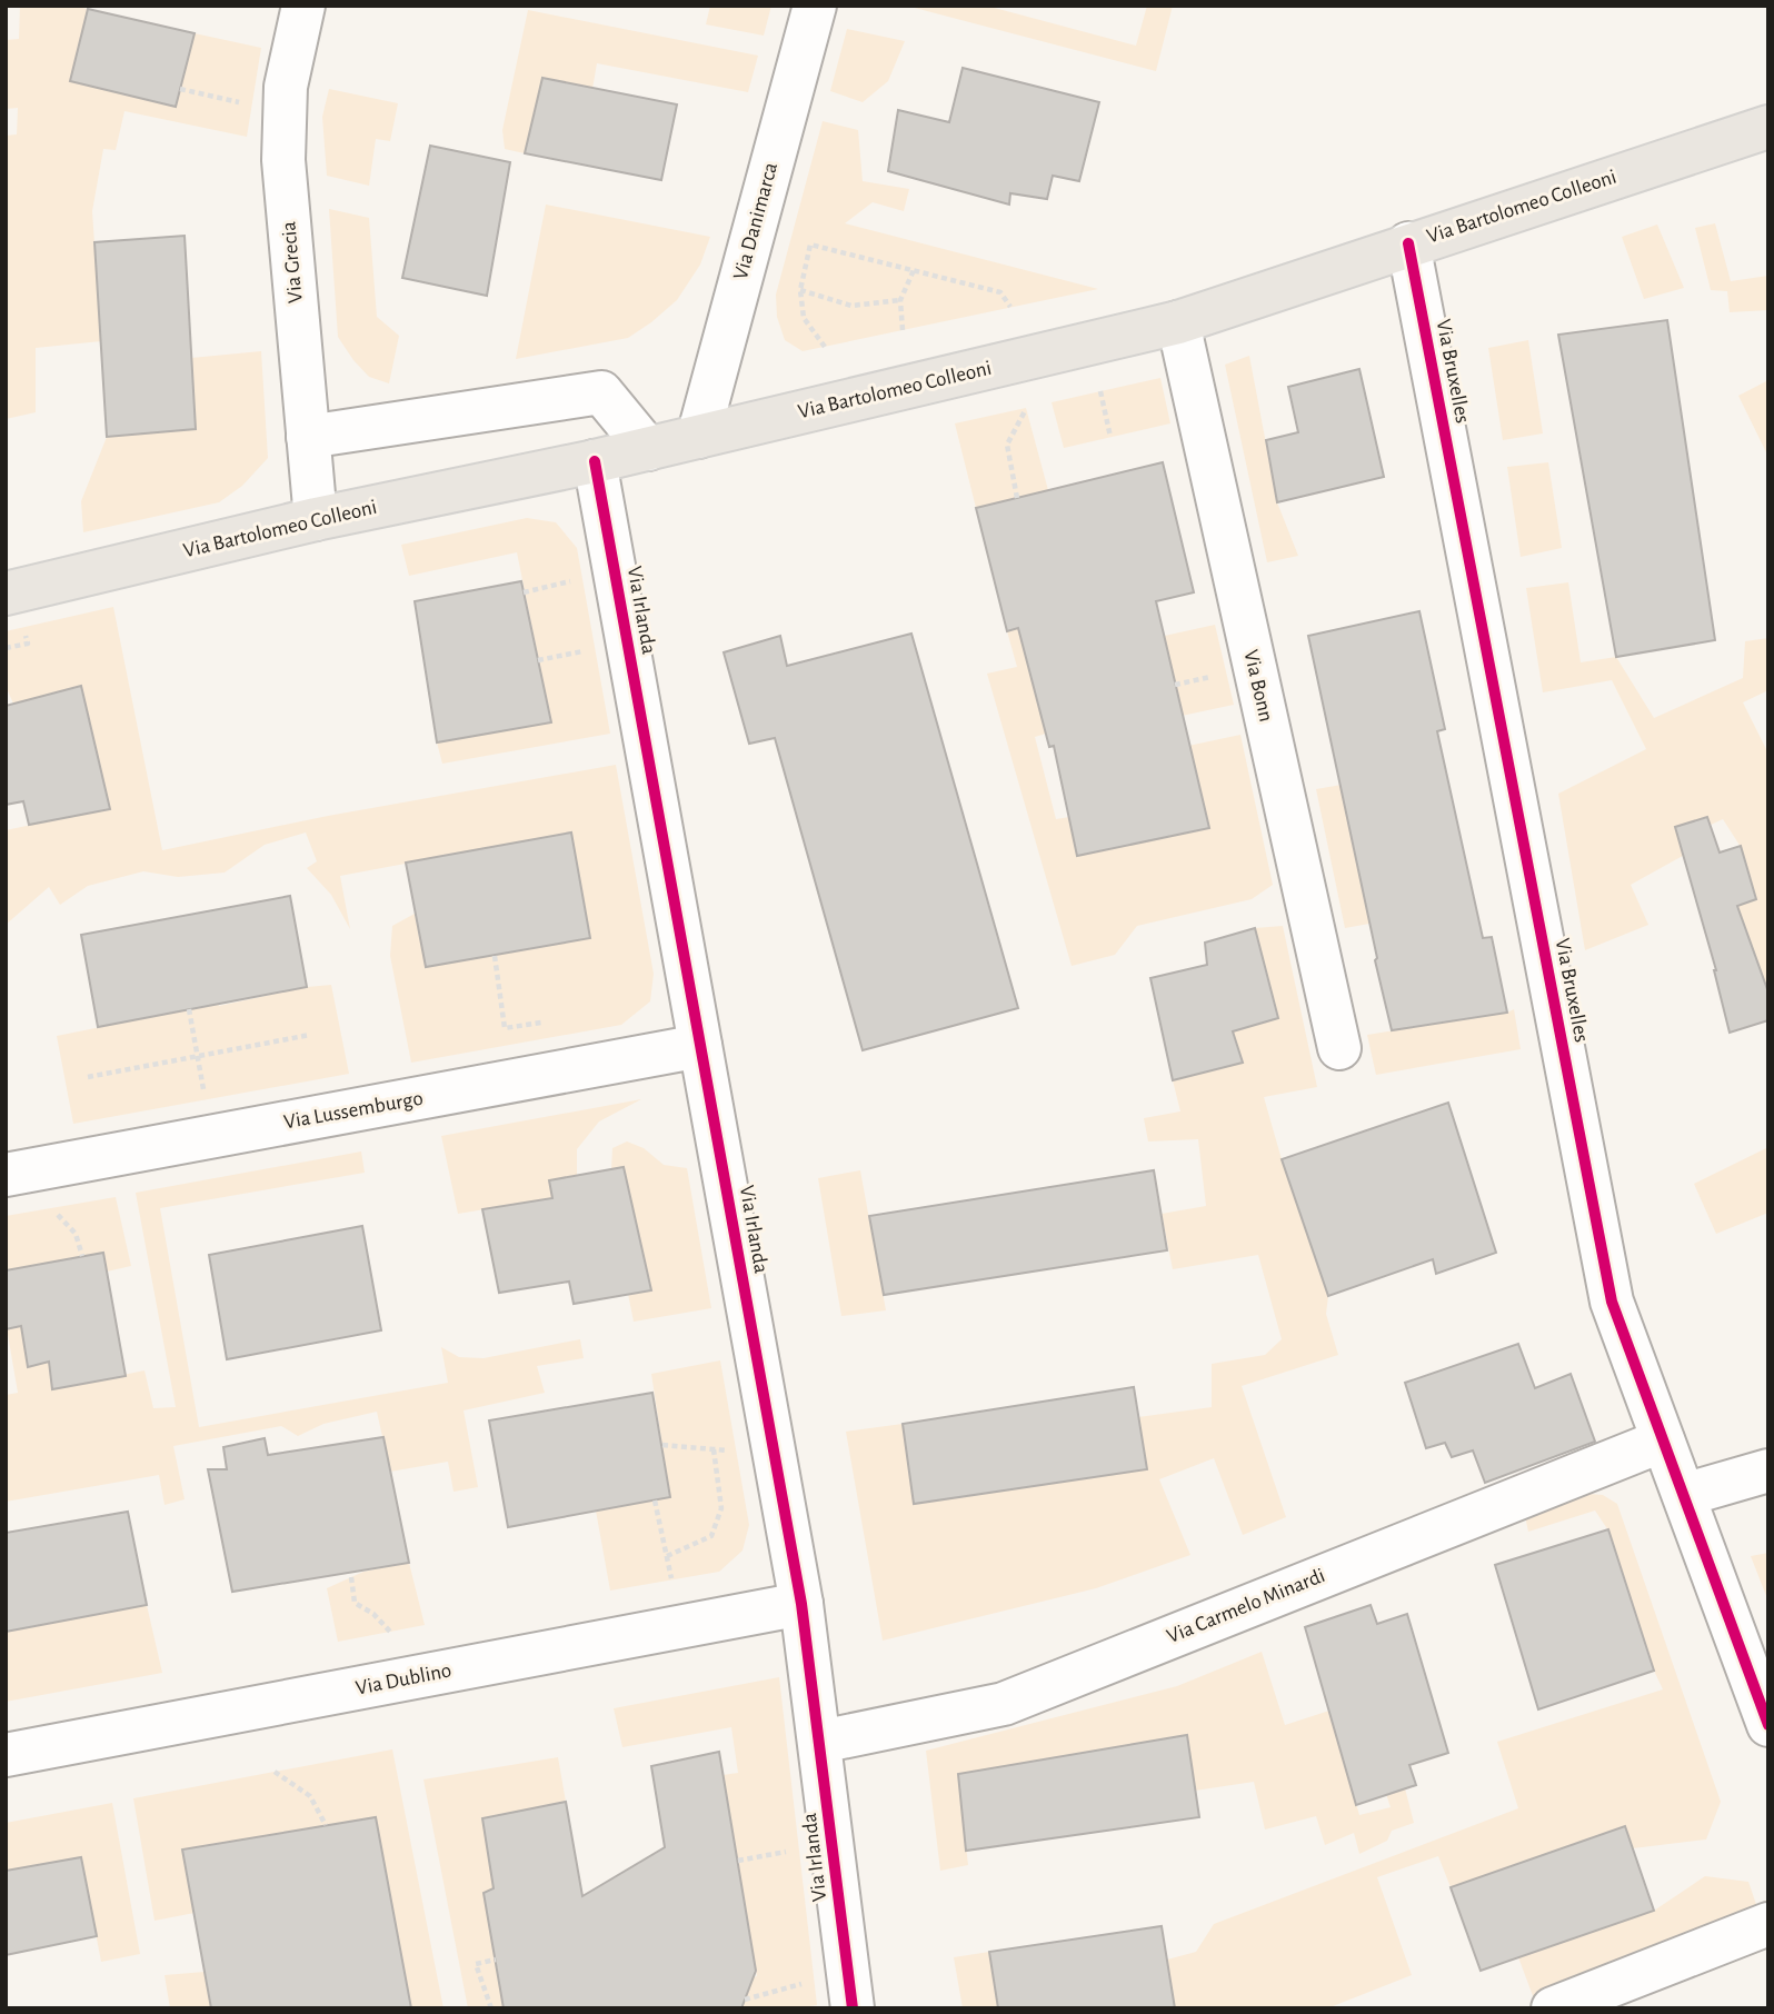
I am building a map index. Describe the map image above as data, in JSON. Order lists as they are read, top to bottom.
{
  "streets": {
    "main road": ["Via Bartolomeo Colleoni"],
    "street": [
      "Via Danimarca",
      "Via Grecia",
      "Via Bruxelles",
      "Via Irlanda",
      "Via Bonn",
      "Via Lussemburgo",
      "Via Carmelo Minardi",
      "Via Dublino"
    ]
  },
  "crossings": [
    ["Via Bartolomeo Colleoni", "Via Danimarca"],
    ["Via Bartolomeo Colleoni", "Via Grecia"],
    ["Via Bartolomeo Colleoni", "Via Bruxelles"],
    ["Via Bartolomeo Colleoni", "Via Irlanda"],
    ["Via Bartolomeo Colleoni", "Via Bonn"],
    ["Via Bruxelles", "Via Carmelo Minardi"],
    ["Via Irlanda", "Via Lussemburgo"],
    ["Via Irlanda", "Via Carmelo Minardi"],
    ["Via Irlanda", "Via Dublino"]
  ]
}
